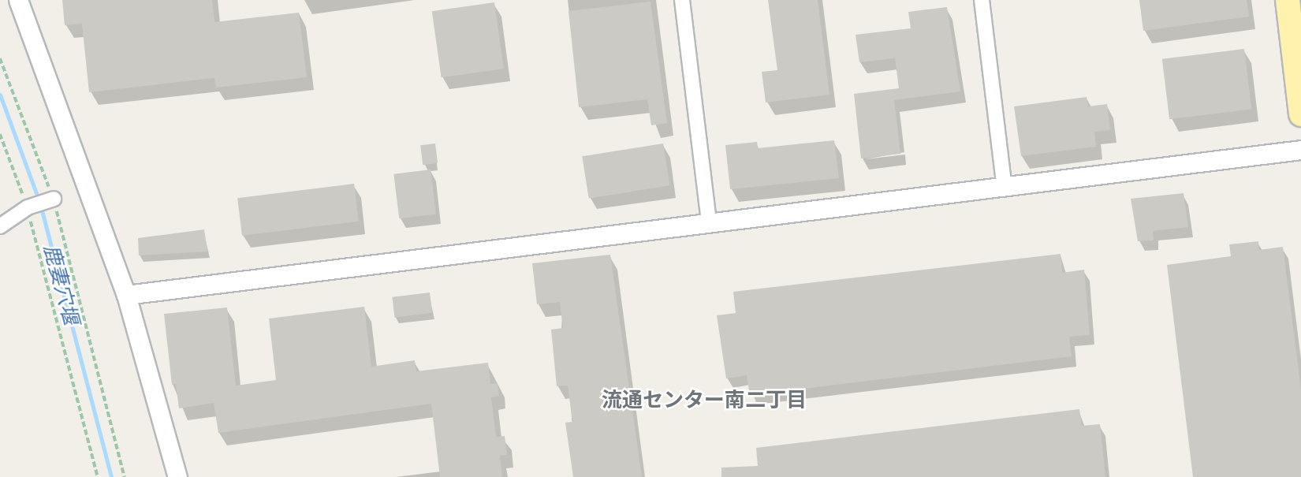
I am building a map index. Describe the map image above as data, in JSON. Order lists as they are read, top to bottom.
{
  "districts": ["流通センター南二丁目"],
  "water": ["鹿妻穴堰"]
}
